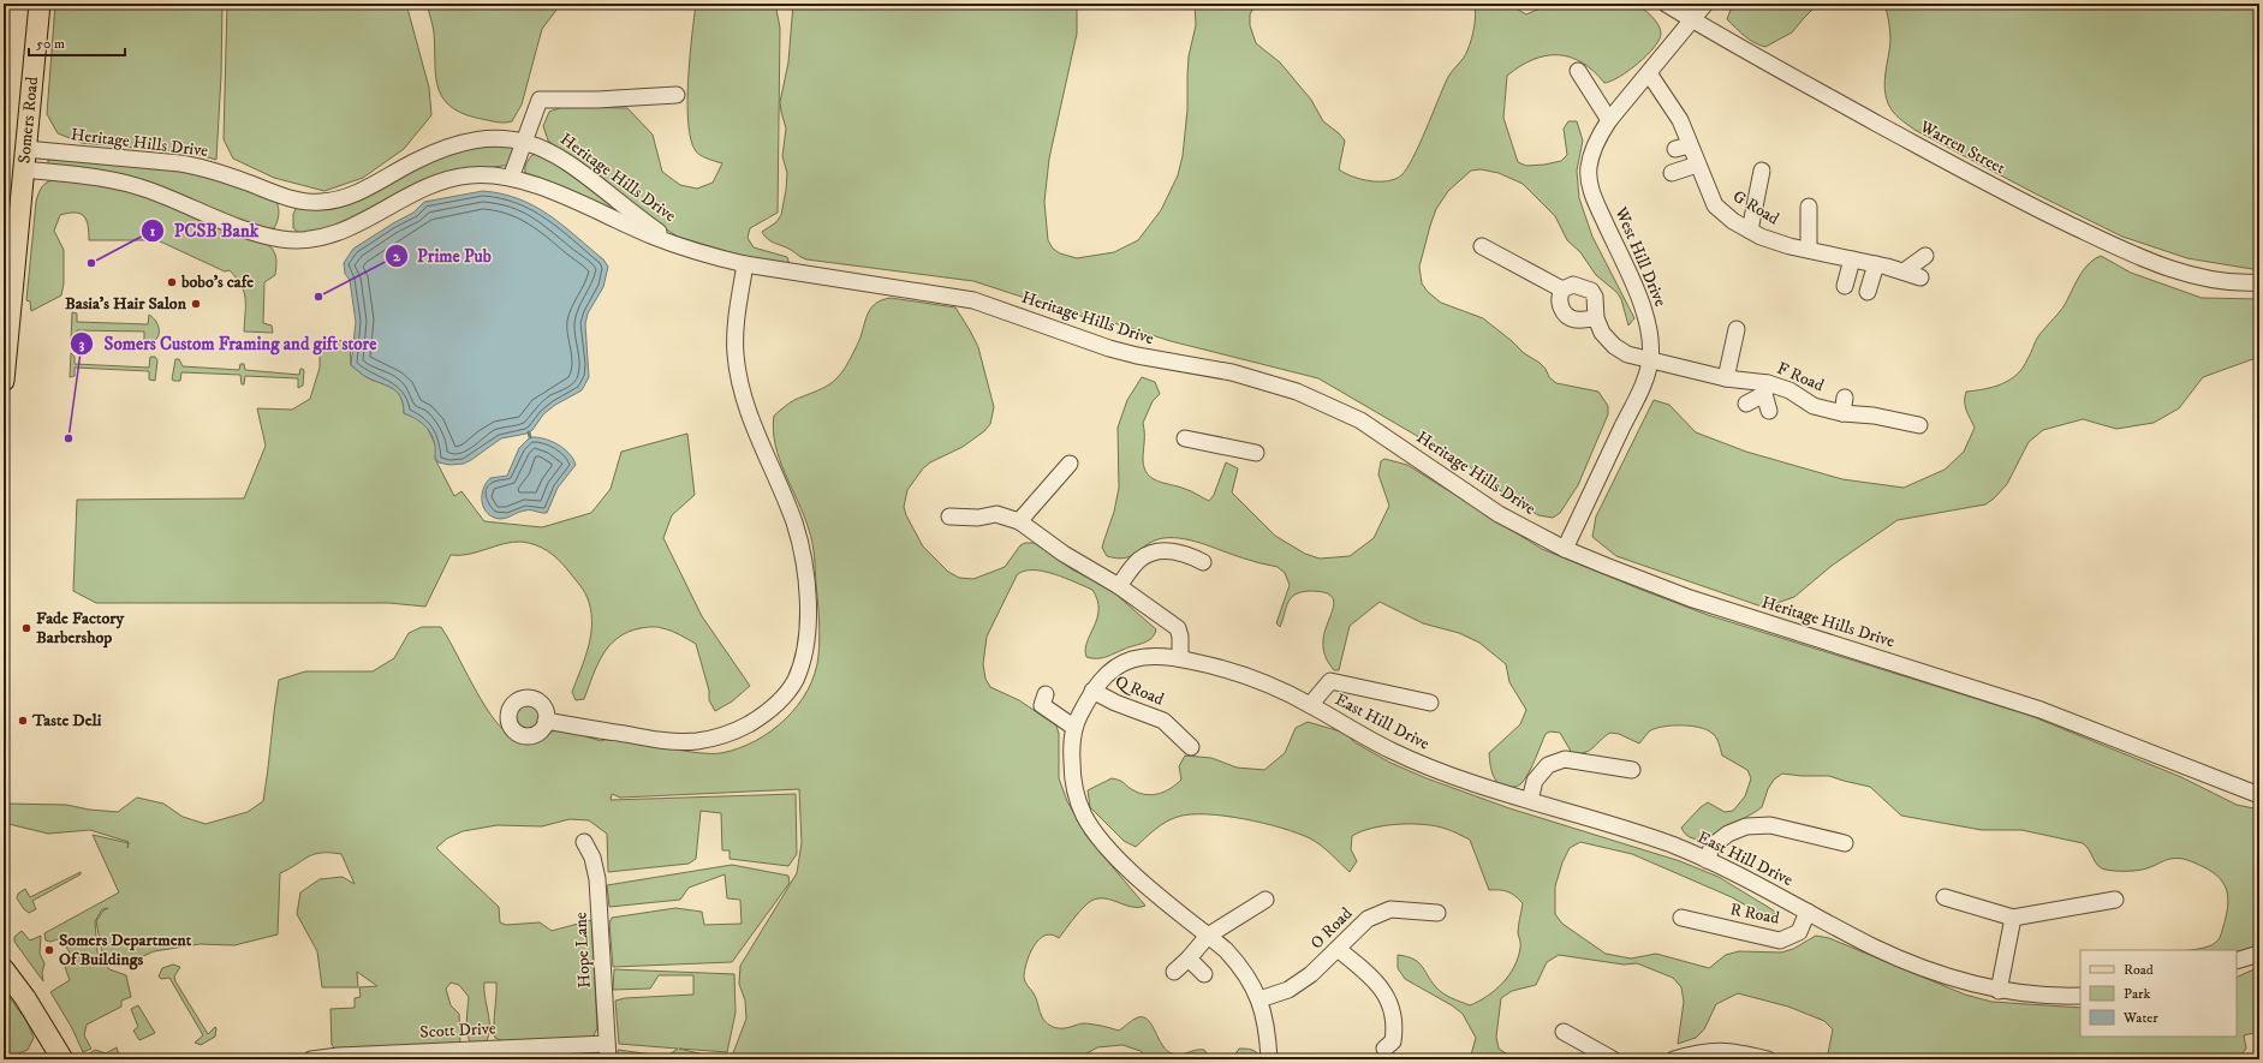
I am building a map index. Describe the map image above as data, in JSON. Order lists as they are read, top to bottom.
{
  "streets": {
    "main road": ["Somers Road"],
    "street": [
      "Heritage Hills Drive",
      "Warren Street",
      "G Road",
      "West Hill Drive",
      "F Road",
      "Q Road",
      "East Hill Drive",
      "R Road",
      "O Road",
      "Hope Lane",
      "Scott Drive"
    ]
  },
  "crossings": [
    ["Somers Road", "Heritage Hills Drive"],
    ["Heritage Hills Drive", "West Hill Drive"],
    ["Warren Street", "West Hill Drive"],
    ["G Road", "West Hill Drive"],
    ["West Hill Drive", "F Road"],
    ["Q Road", "East Hill Drive"],
    ["East Hill Drive", "R Road"],
    ["East Hill Drive", "O Road"],
    ["Hope Lane", "Scott Drive"]
  ],
  "places": [
    "PCSB Bank",
    "bobo's cafe",
    "Prime Pub",
    "Basia's Hair Salon",
    "Somers Custom Framing and gift store",
    "Fade Factory Barbershop",
    "Taste Deli",
    "Somers Department Of Buildings"
  ],
  "legend": ["Road", "Park", "Water"],
  "scale_bar": "50 m"
}
